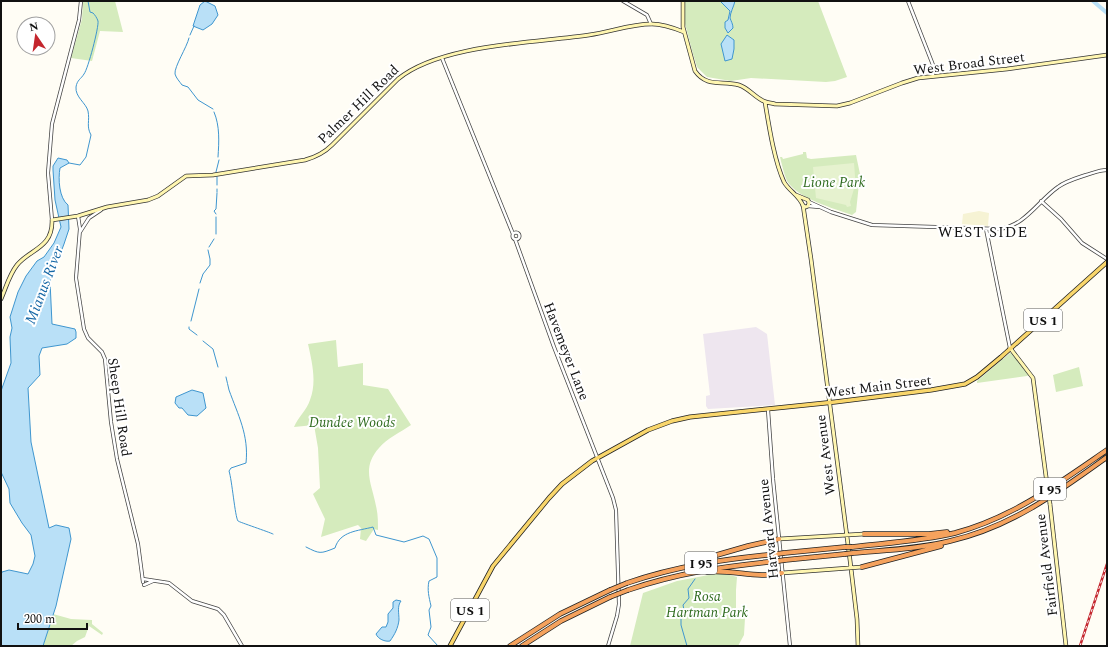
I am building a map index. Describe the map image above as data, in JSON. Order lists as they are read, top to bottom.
{
  "streets": {
    "highway": ["I 95"],
    "main road": [
      "West Broad Street",
      "Palmer Hill Road",
      "US 1",
      "West Main Street",
      "West Avenue",
      "Fairfield Avenue"
    ],
    "street": ["Havemeyer Lane", "Sheep Hill Road", "Harvard Avenue"]
  },
  "crossings": [
    ["Palmer Hill Road", "Sheep Hill Road"],
    ["US 1", "Havemeyer Lane"],
    ["US 1", "West Main Street"],
    ["Havemeyer Lane", "West Main Street"],
    ["West Main Street", "West Avenue"],
    ["West Main Street", "Harvard Avenue"],
    ["West Main Street", "Fairfield Avenue"]
  ],
  "districts": ["WEST SIDE"],
  "water": ["Mianus River"],
  "parks": ["Lione Park", "Dundee Woods", "Rosa Hartman Park"],
  "scale_bar": "200 m",
  "north": "top"
}
